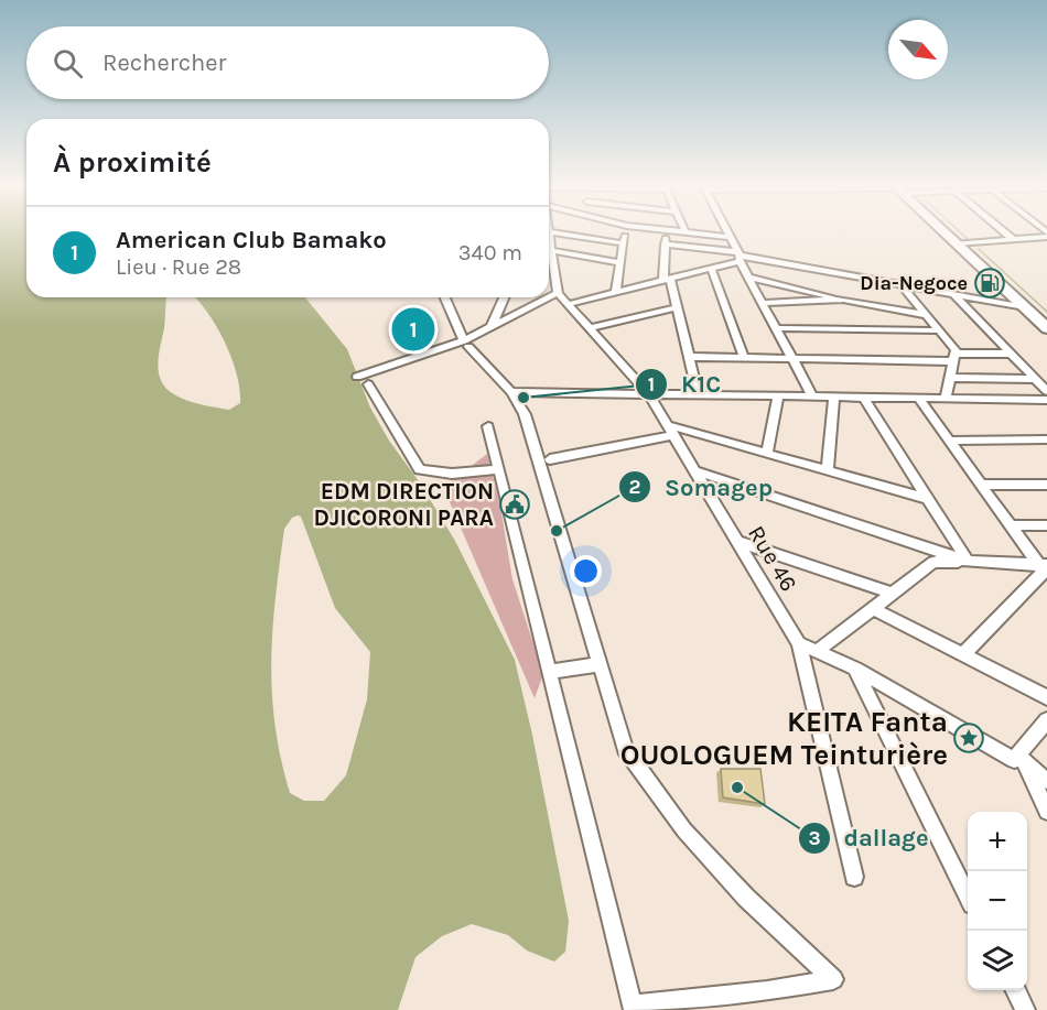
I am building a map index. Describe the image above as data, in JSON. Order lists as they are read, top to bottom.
{
  "streets": {
    "street": ["Rue 46"]
  },
  "places": {
    "fuel station": ["Dia-Negoce"],
    "other": ["K1C", "Somagep", "dallage"],
    "public building": ["EDM DIRECTION DJICORONI PARA"],
    "place": ["KEITA Fanta OUOLOGUEM Teinturière"]
  },
  "north": "bottom right",
  "page": {
    "search": "Rechercher",
    "heading": "À proximité",
    "list": [
      {
        "mark": "1",
        "name": "American Club Bamako",
        "note": "Lieu · Rue 28",
        "value": "340 m"
      }
    ],
    "pins": "1",
    "map_buttons": ["+", "−"]
  }
}
